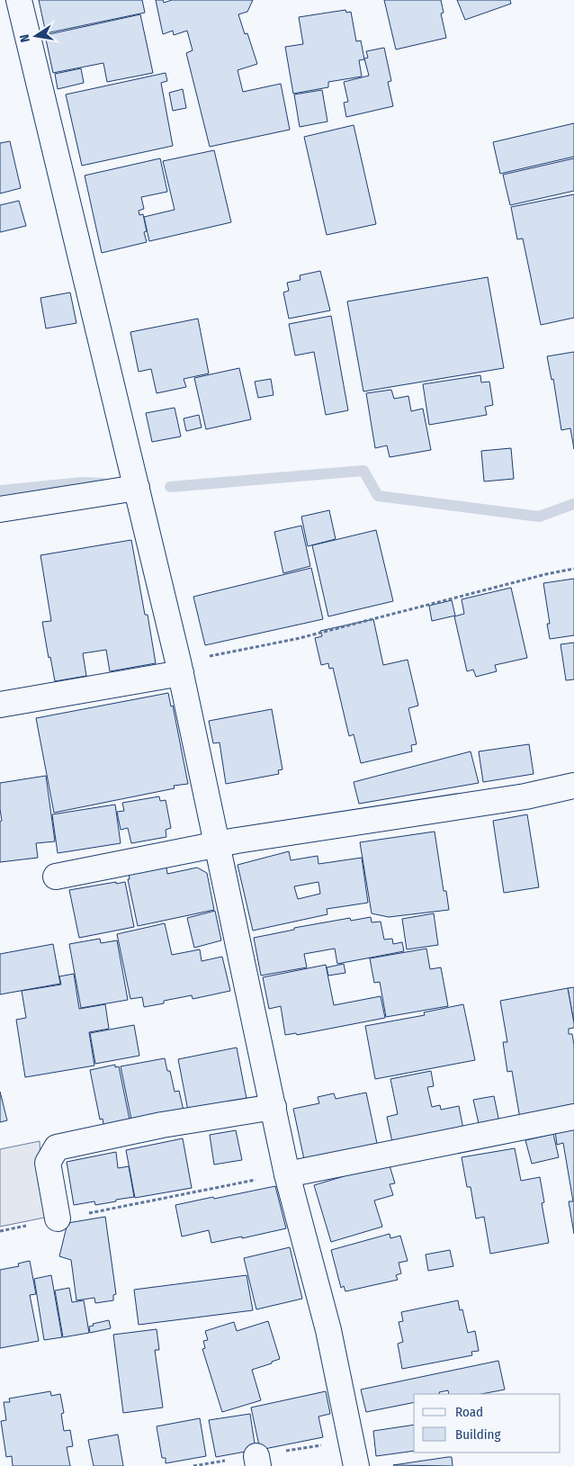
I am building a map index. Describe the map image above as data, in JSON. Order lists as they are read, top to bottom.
{
  "legend": ["Road", "Building"],
  "north": "left"
}
